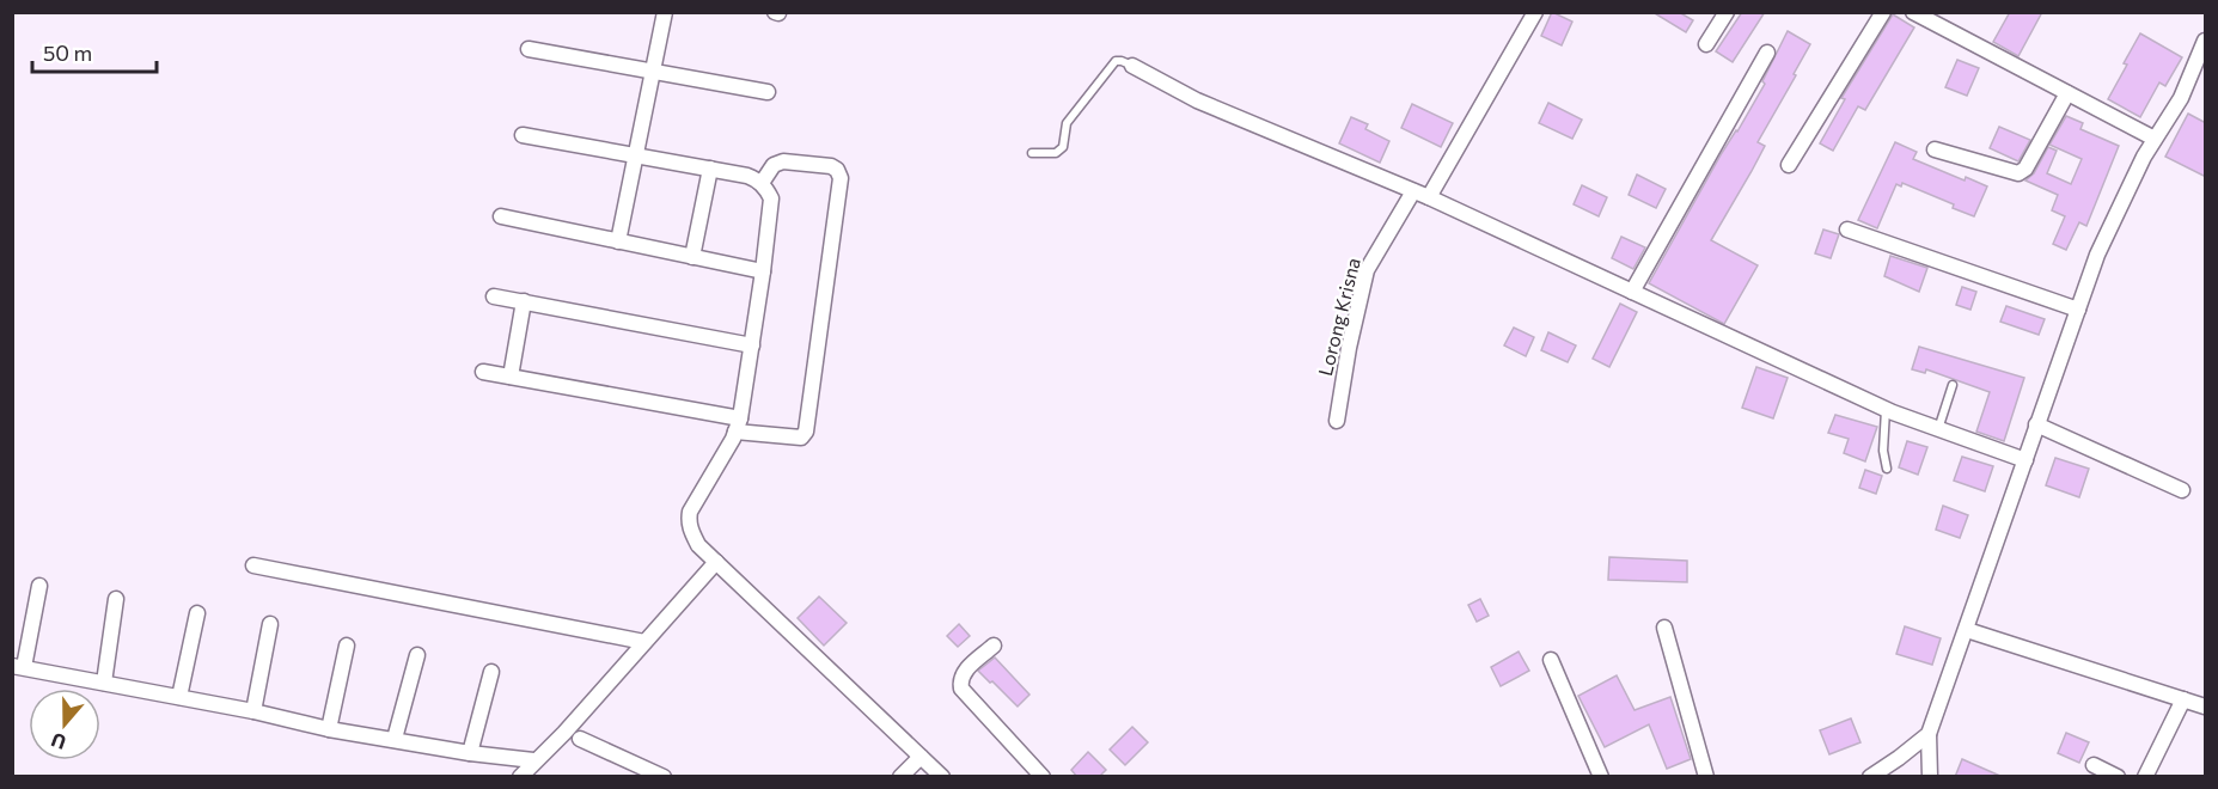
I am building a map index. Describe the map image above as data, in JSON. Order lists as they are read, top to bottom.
{
  "streets": {
    "street": ["Lorong Krisna"]
  },
  "scale_bar": "50 m",
  "north": "bottom"
}
